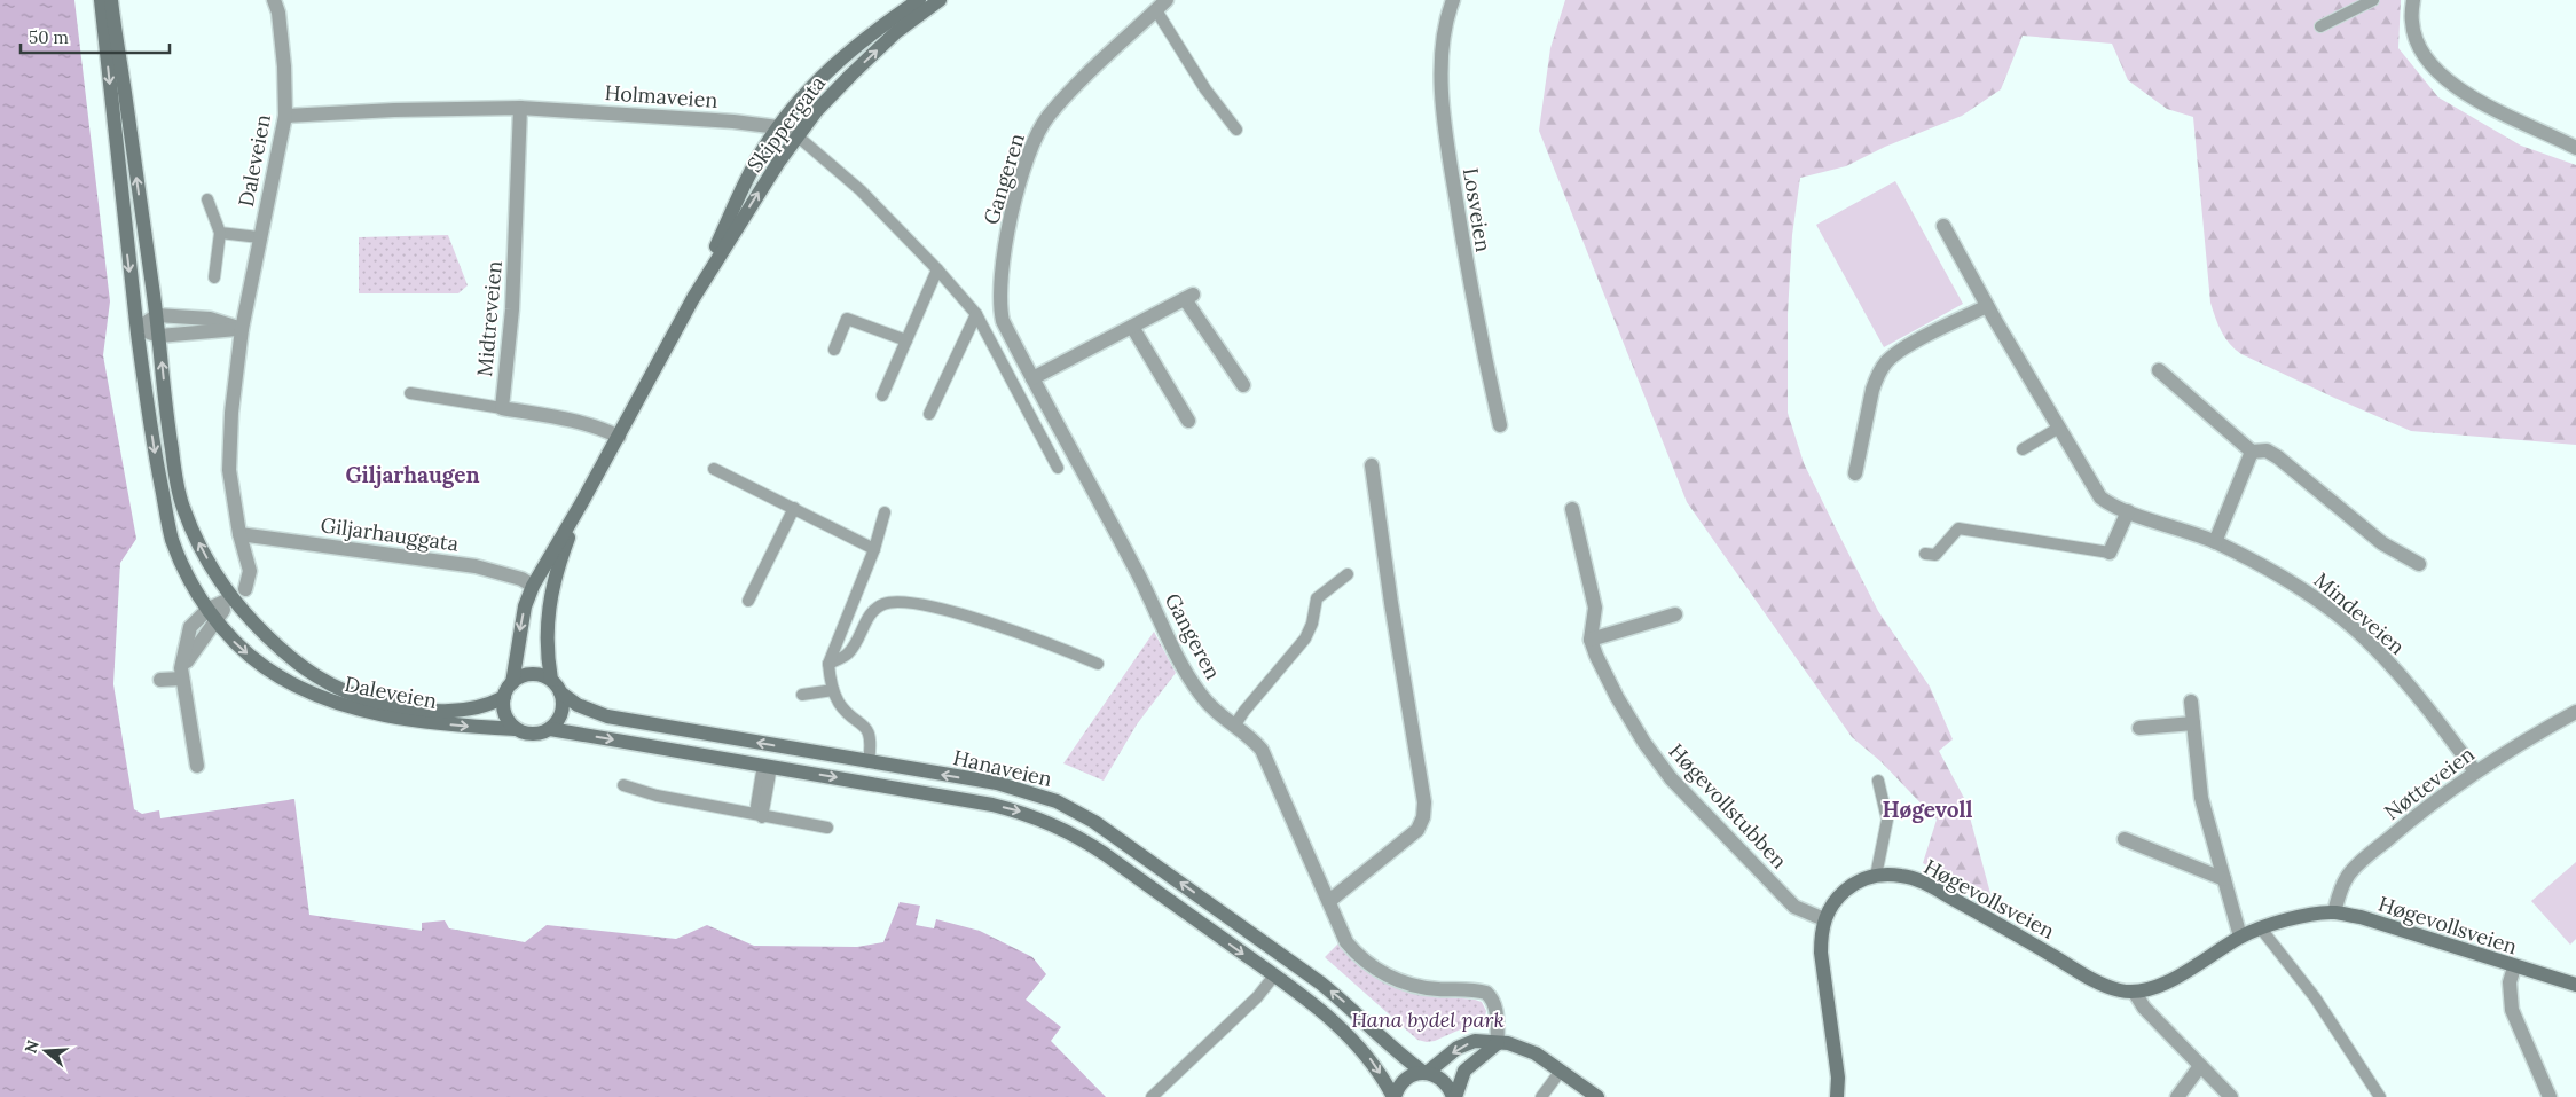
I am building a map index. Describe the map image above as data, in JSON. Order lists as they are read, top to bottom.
{
  "streets": {
    "main road": [
      "Skippergata",
      "Daleveien",
      "Hanaveien",
      "Høgevollsveien"
    ],
    "street": [
      "Holmaveien",
      "Gangeren",
      "Losveien",
      "Midtreveien",
      "Giljarhauggata",
      "Mindeveien",
      "Nøtteveien",
      "Høgevollstubben"
    ]
  },
  "crossings": [
    ["Holmaveien", "Skippergata"],
    ["Holmaveien", "Daleveien"],
    ["Holmaveien", "Midtreveien"],
    ["Skippergata", "Daleveien"],
    ["Skippergata", "Midtreveien"],
    ["Skippergata", "Giljarhauggata"],
    ["Skippergata", "Hanaveien"],
    ["Daleveien", "Giljarhauggata"],
    ["Daleveien", "Hanaveien"],
    ["Mindeveien", "Nøtteveien"],
    ["Nøtteveien", "Høgevollsveien"],
    ["Høgevollstubben", "Høgevollsveien"]
  ],
  "districts": ["Giljarhaugen", "Høgevoll"],
  "parks": ["Hana bydel park"],
  "scale_bar": "50 m",
  "north": "left"
}
